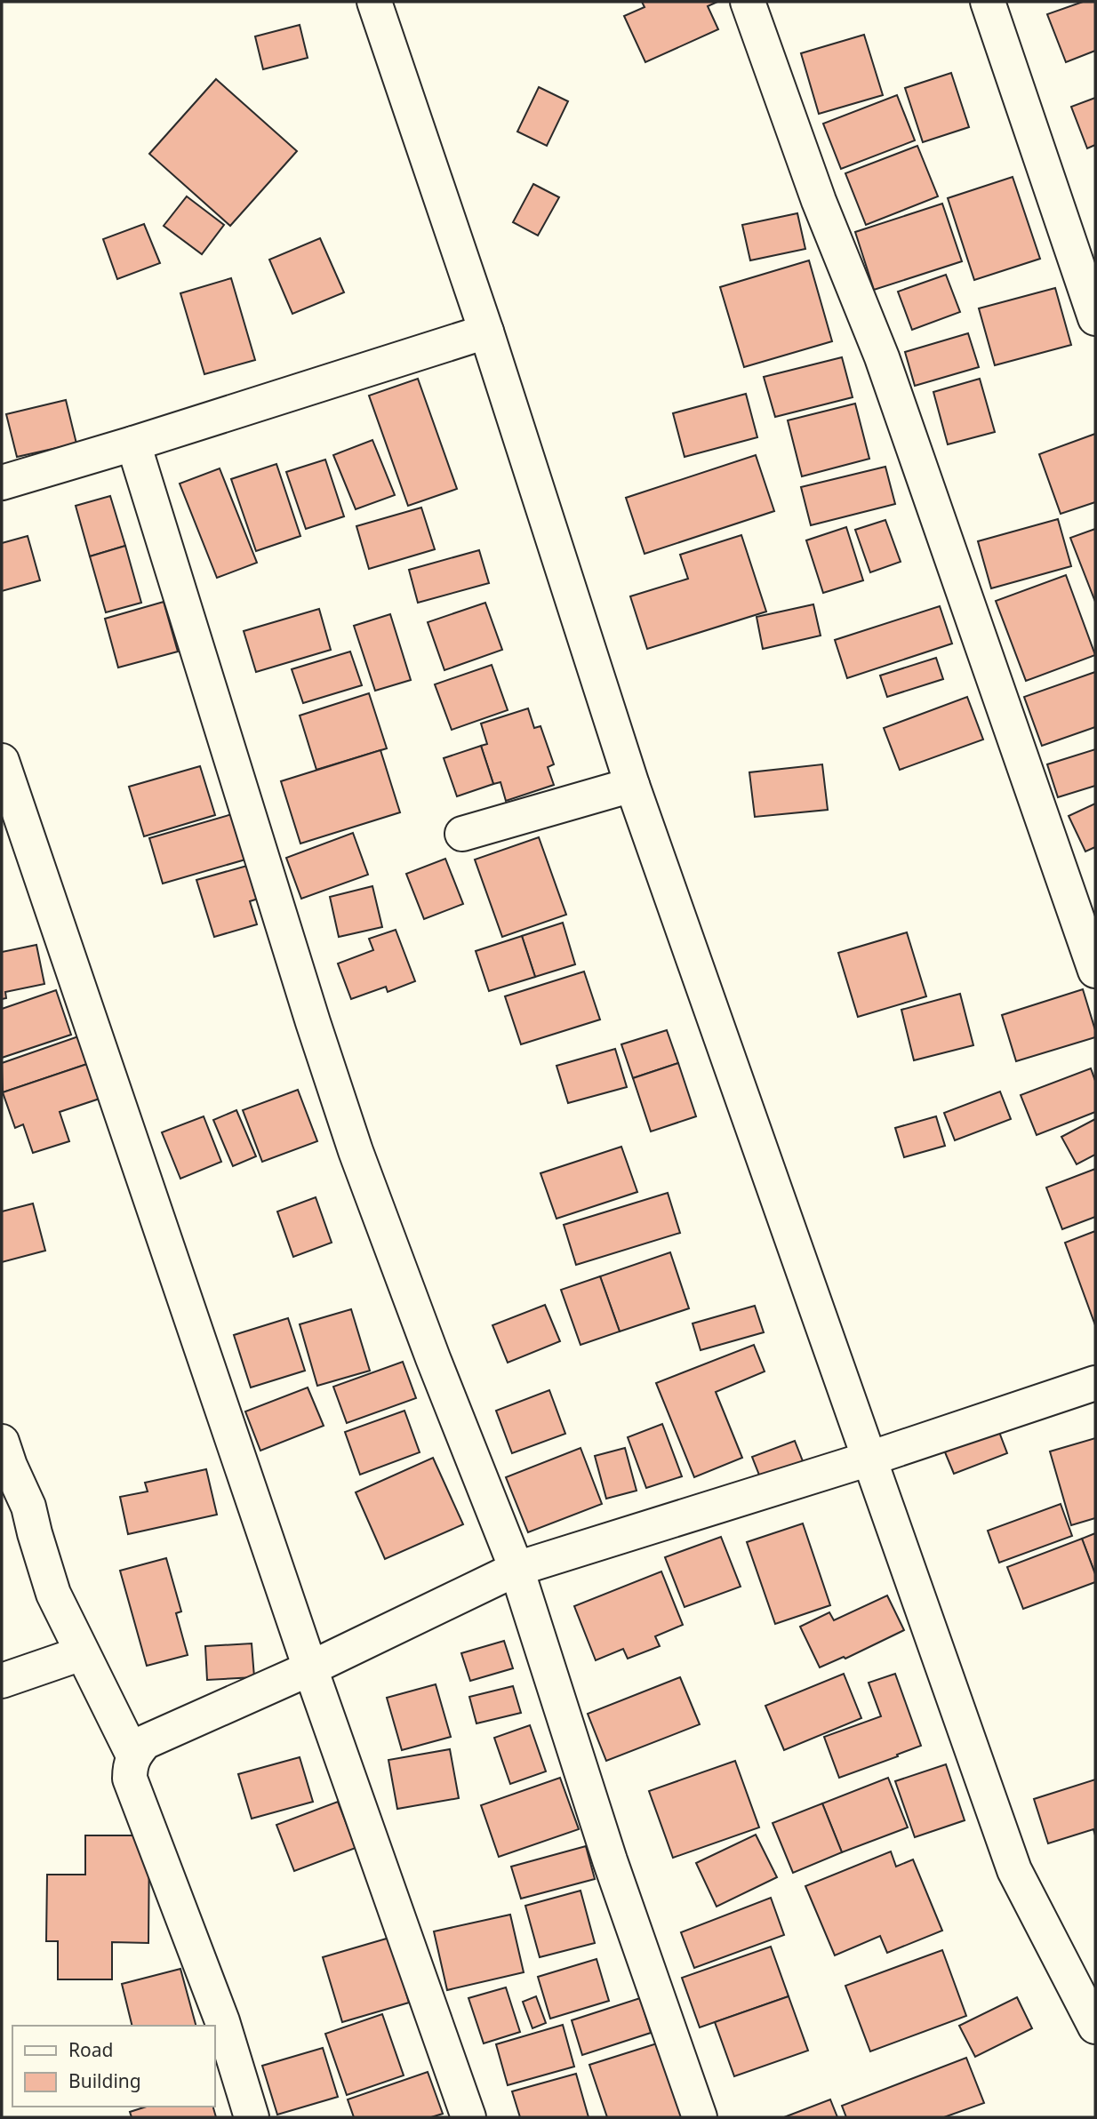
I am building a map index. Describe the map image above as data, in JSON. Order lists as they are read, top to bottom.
{
  "legend": ["Road", "Building"]
}
